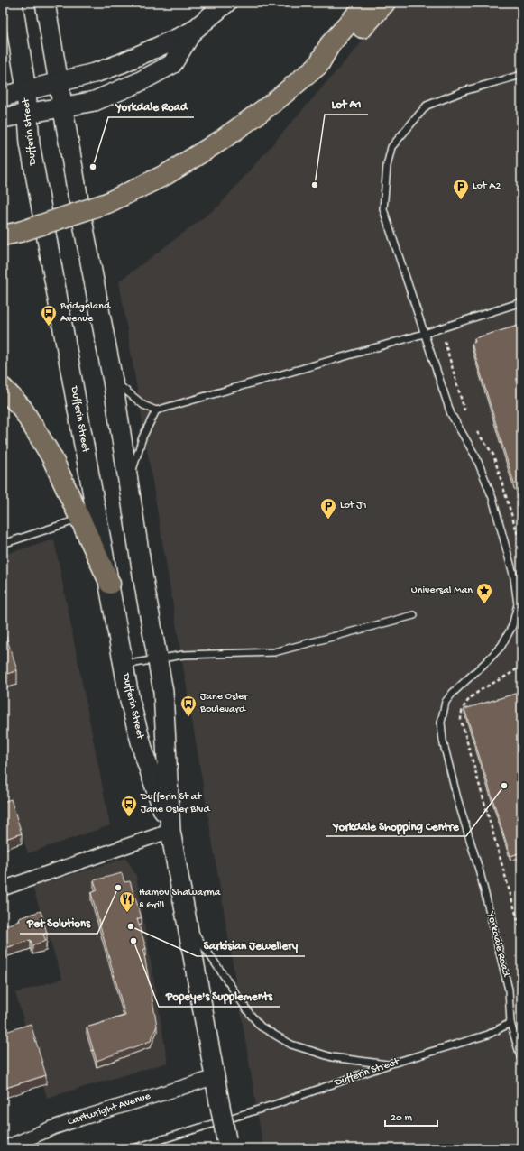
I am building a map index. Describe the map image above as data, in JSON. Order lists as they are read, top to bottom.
{
  "streets": {
    "main road": ["Dufferin Street"],
    "street": ["Cartwright Avenue"],
    "lane": ["Yorkdale Road"]
  },
  "crossings": [
    ["Dufferin Street", "Yorkdale Road"],
    ["Dufferin Street", "Cartwright Avenue"]
  ],
  "places": {
    "other": [
      "Yorkdale Road",
      "Lot A1",
      "Yorkdale Shopping Centre",
      "Pet Solutions",
      "Sarkisian Jewellery",
      "Popeye's Supplements"
    ],
    "parking": ["Lot A2", "Lot J1"],
    "bus stop": ["Bridgeland Avenue", "Jane Osler Boulevard", "Dufferin St at Jane Osler Blvd"],
    "place": ["Universal Man"],
    "restaurant": ["Hamov Shawarma & Grill"]
  },
  "scale_bar": "20 m"
}
